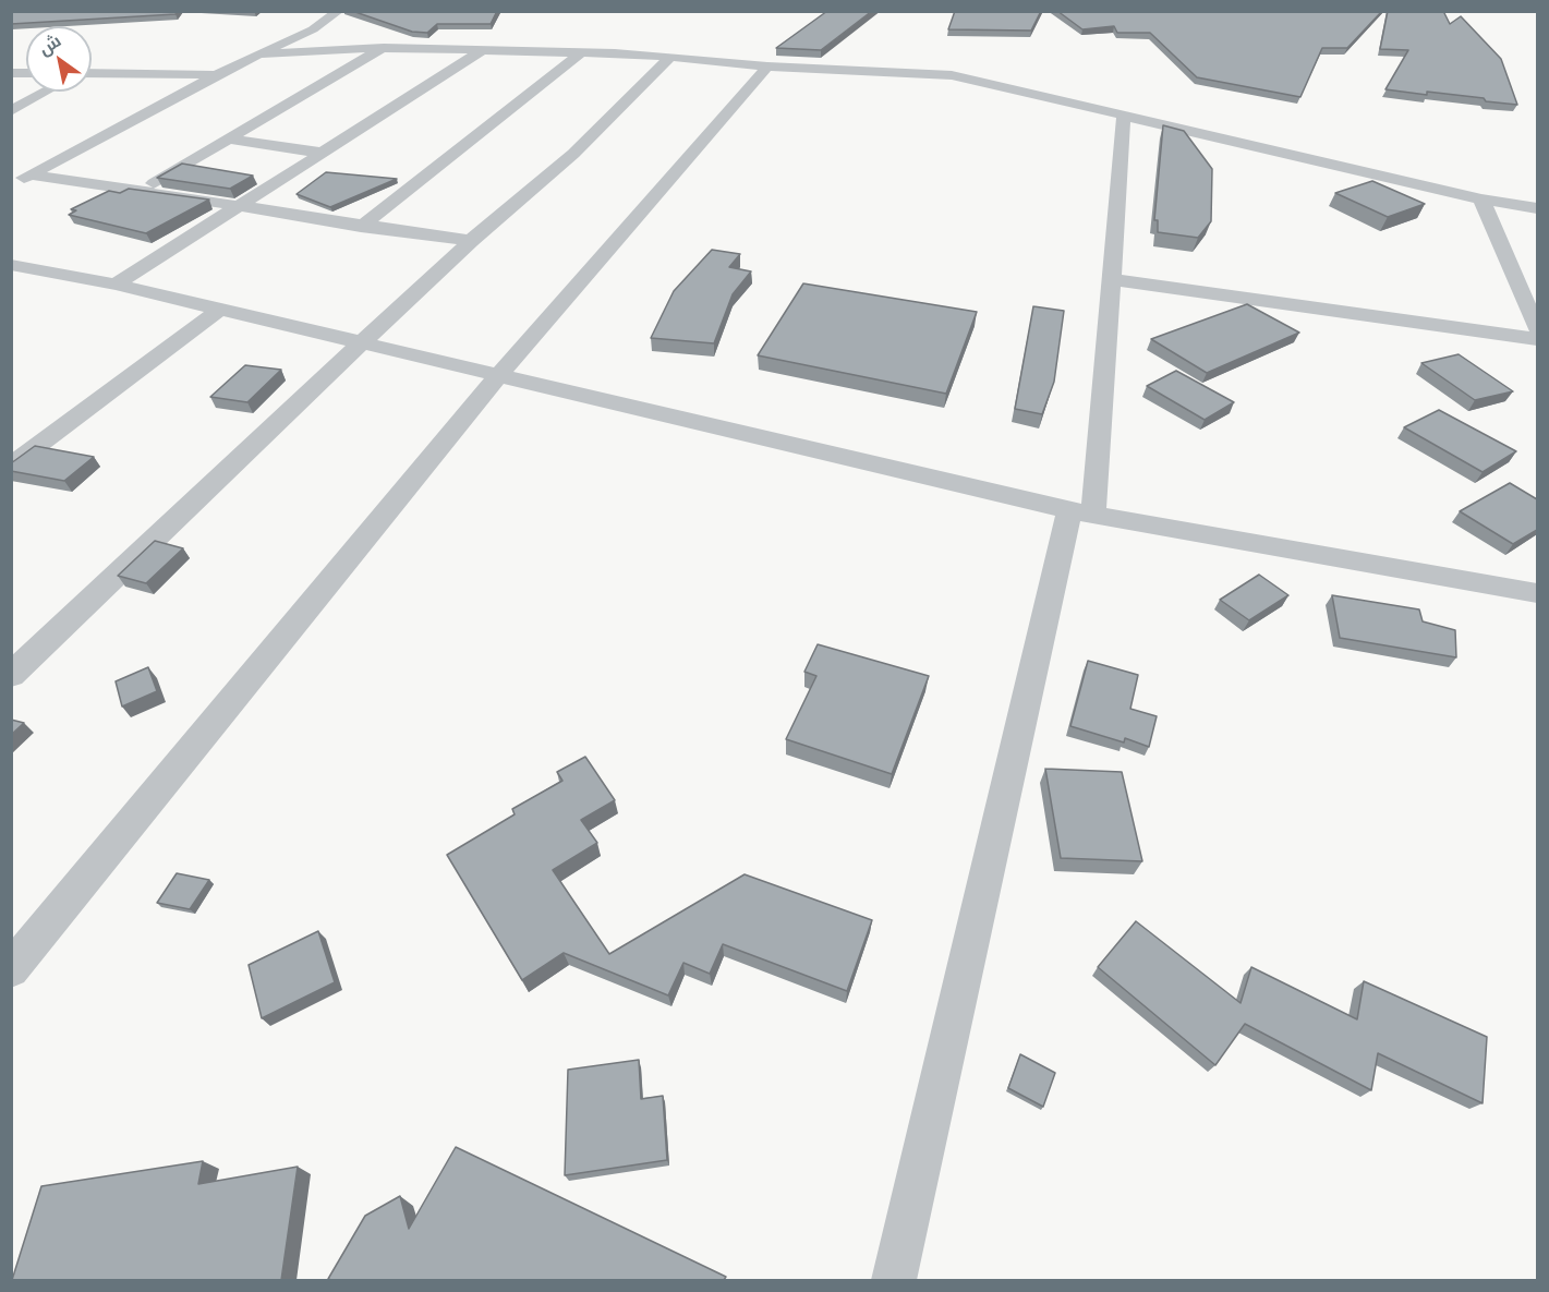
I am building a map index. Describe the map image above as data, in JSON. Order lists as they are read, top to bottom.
{
  "north": "top left"
}
